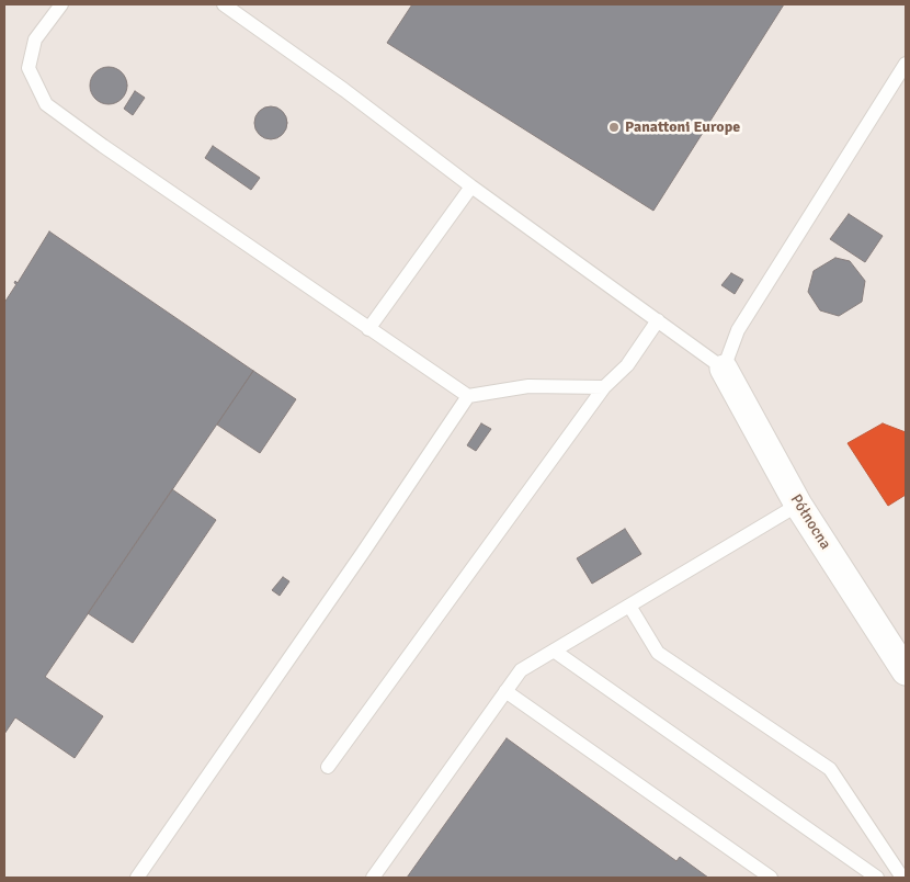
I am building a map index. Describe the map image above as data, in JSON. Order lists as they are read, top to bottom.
{
  "streets": {
    "street": ["Północna"]
  },
  "places": ["Panattoni Europe"]
}
